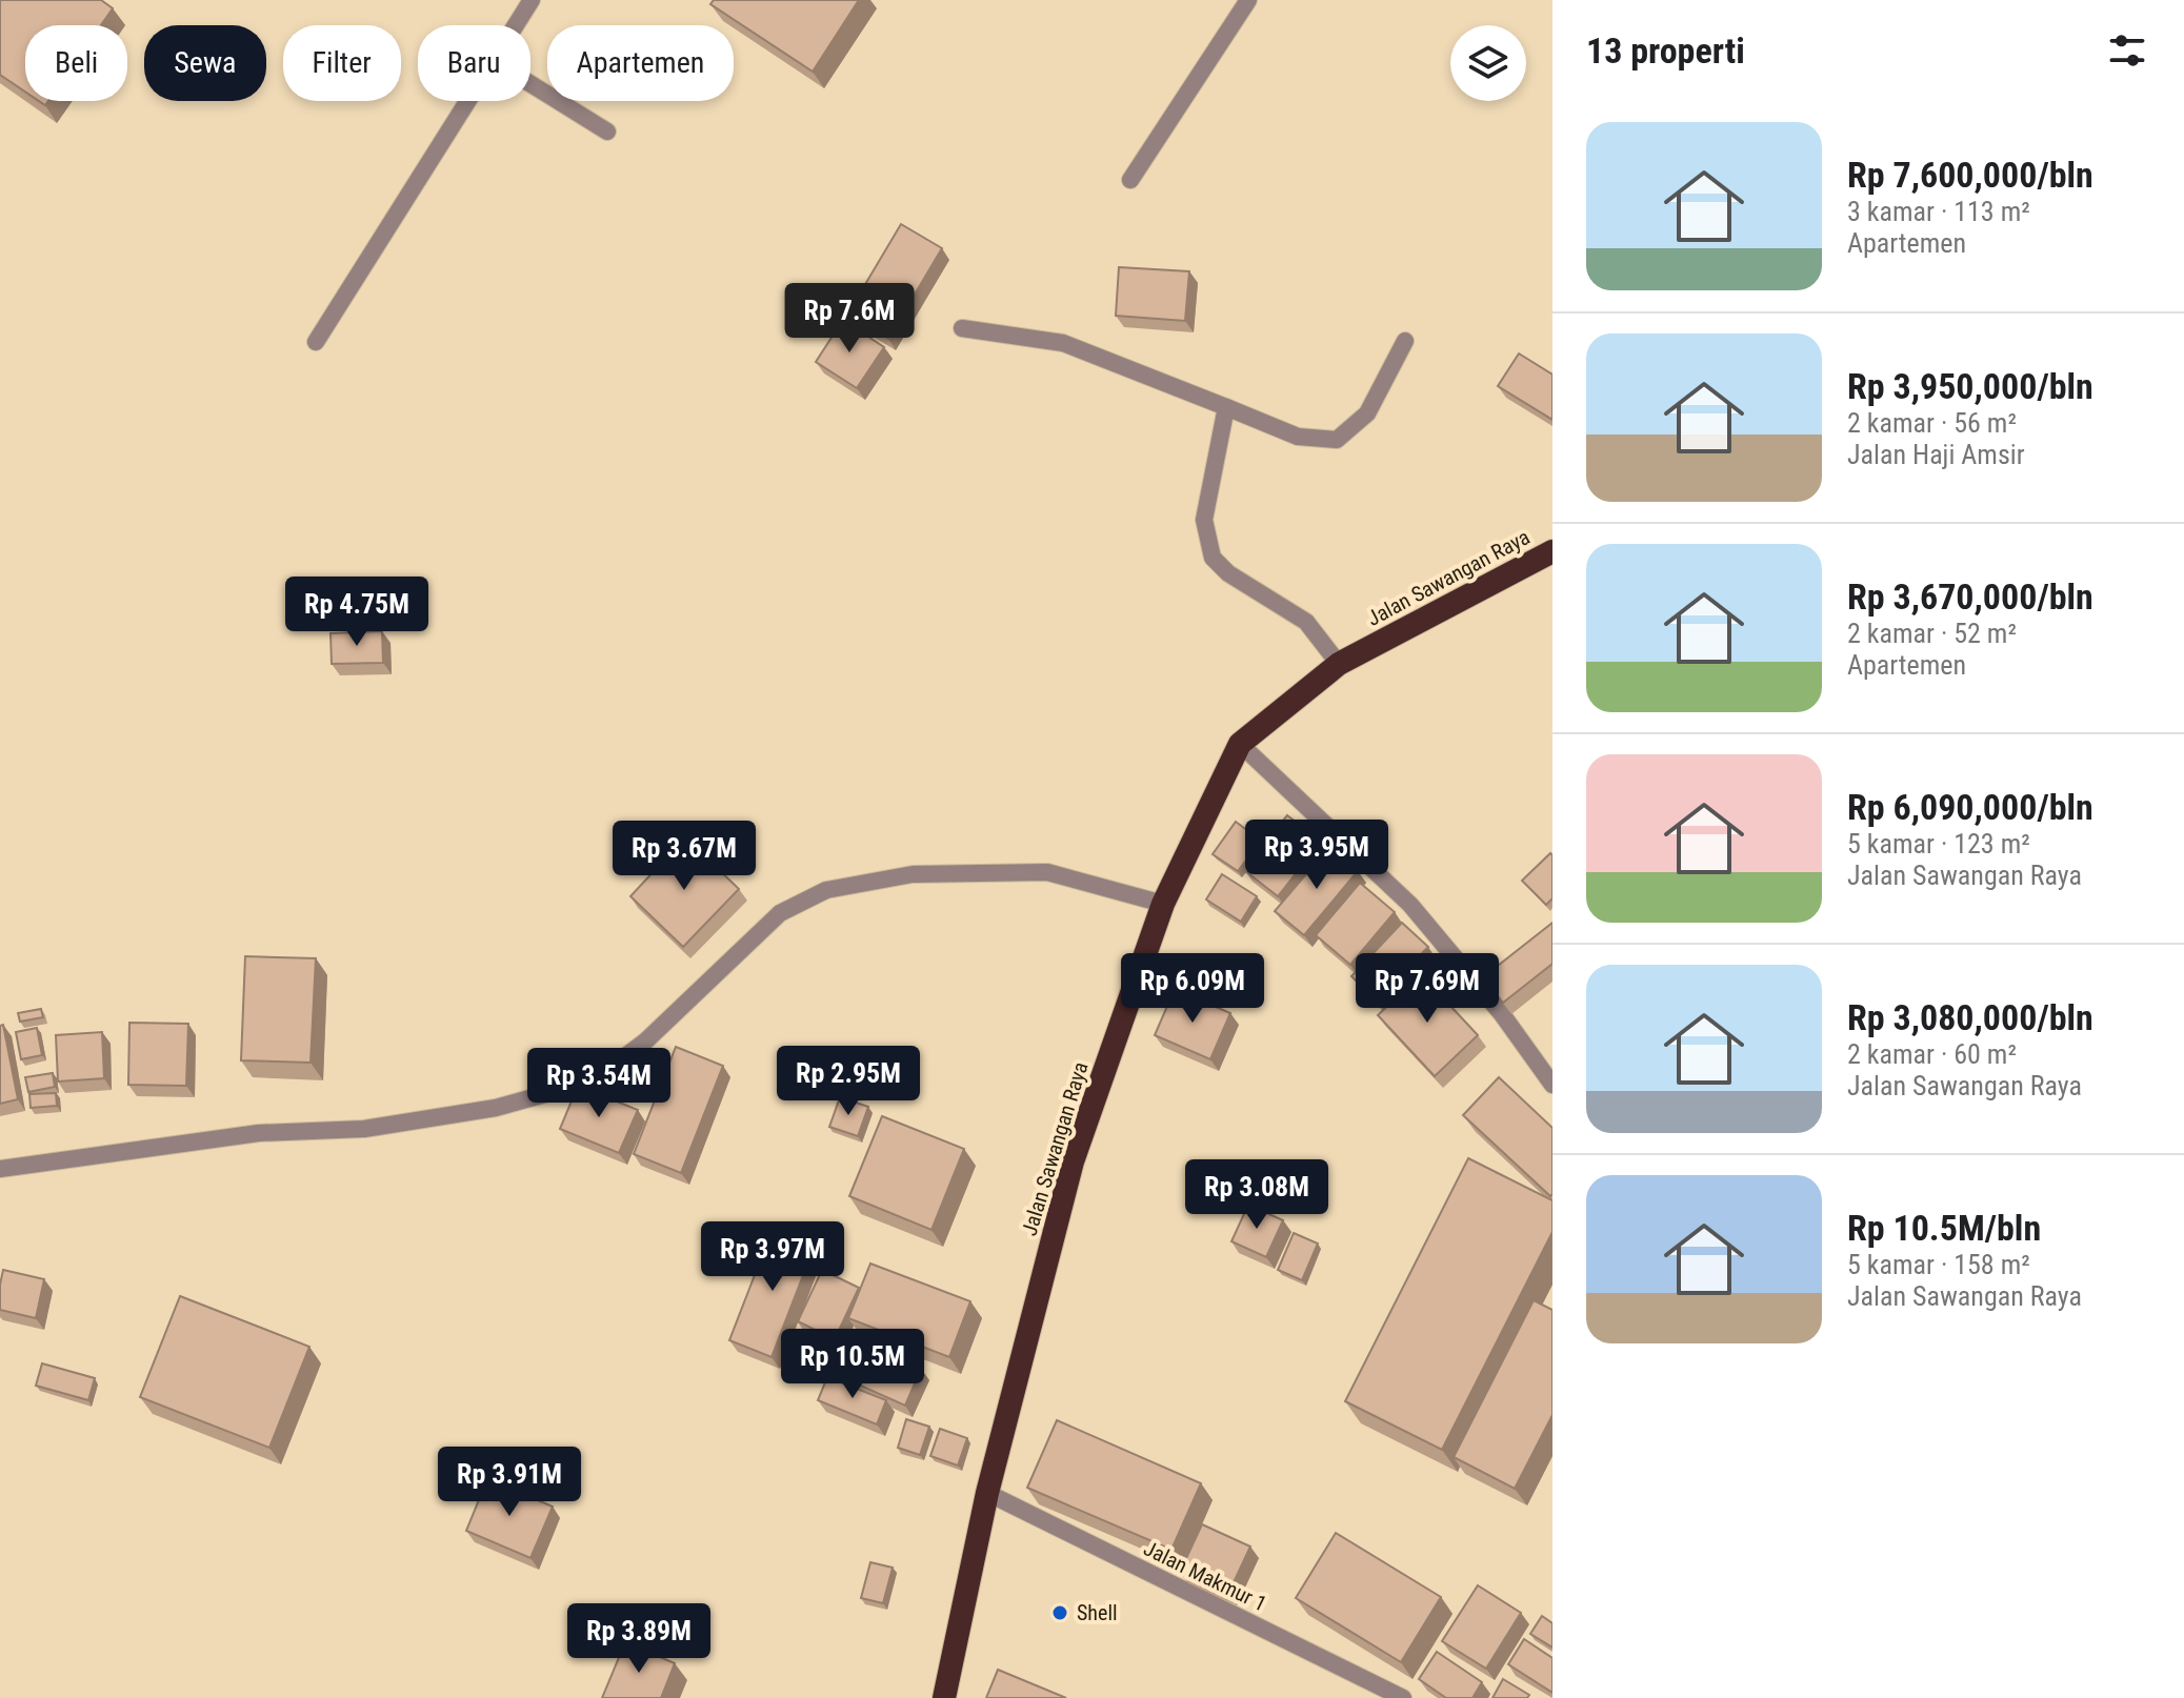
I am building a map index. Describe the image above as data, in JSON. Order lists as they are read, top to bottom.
{
  "streets": {
    "highway": ["Jalan Sawangan Raya"],
    "street": ["Jalan Makmur 1"]
  },
  "crossings": [
    ["Jalan Sawangan Raya", "Jalan Makmur 1"]
  ],
  "places": ["Shell"],
  "page": {
    "heading": "13 properti",
    "chip": [
      "Beli",
      "Sewa",
      "Filter",
      "Baru",
      "Apartemen"
    ],
    "list": [
      {
        "name": "Rp 7,600,000/bln",
        "note": "3 kamar · 113 m² · Apartemen"
      },
      {
        "name": "Rp 3,950,000/bln",
        "note": "2 kamar · 56 m² · Jalan Haji Amsir"
      },
      {
        "name": "Rp 3,670,000/bln",
        "note": "2 kamar · 52 m² · Apartemen"
      },
      {
        "name": "Rp 6,090,000/bln",
        "note": "5 kamar · 123 m² · Jalan Sawangan Raya"
      },
      {
        "name": "Rp 3,080,000/bln",
        "note": "2 kamar · 60 m² · Jalan Sawangan Raya"
      },
      {
        "name": "Rp 10.5M/bln",
        "note": "5 kamar · 158 m² · Jalan Sawangan Raya"
      }
    ],
    "price": [
      "Rp 7.6M",
      "Rp 4.75M",
      "Rp 3.95M",
      "Rp 3.67M",
      "Rp 6.09M",
      "Rp 7.69M",
      "Rp 2.95M",
      "Rp 3.54M",
      "Rp 3.08M",
      "Rp 3.97M",
      "Rp 10.5M",
      "Rp 3.91M",
      "Rp 3.89M"
    ]
  }
}
